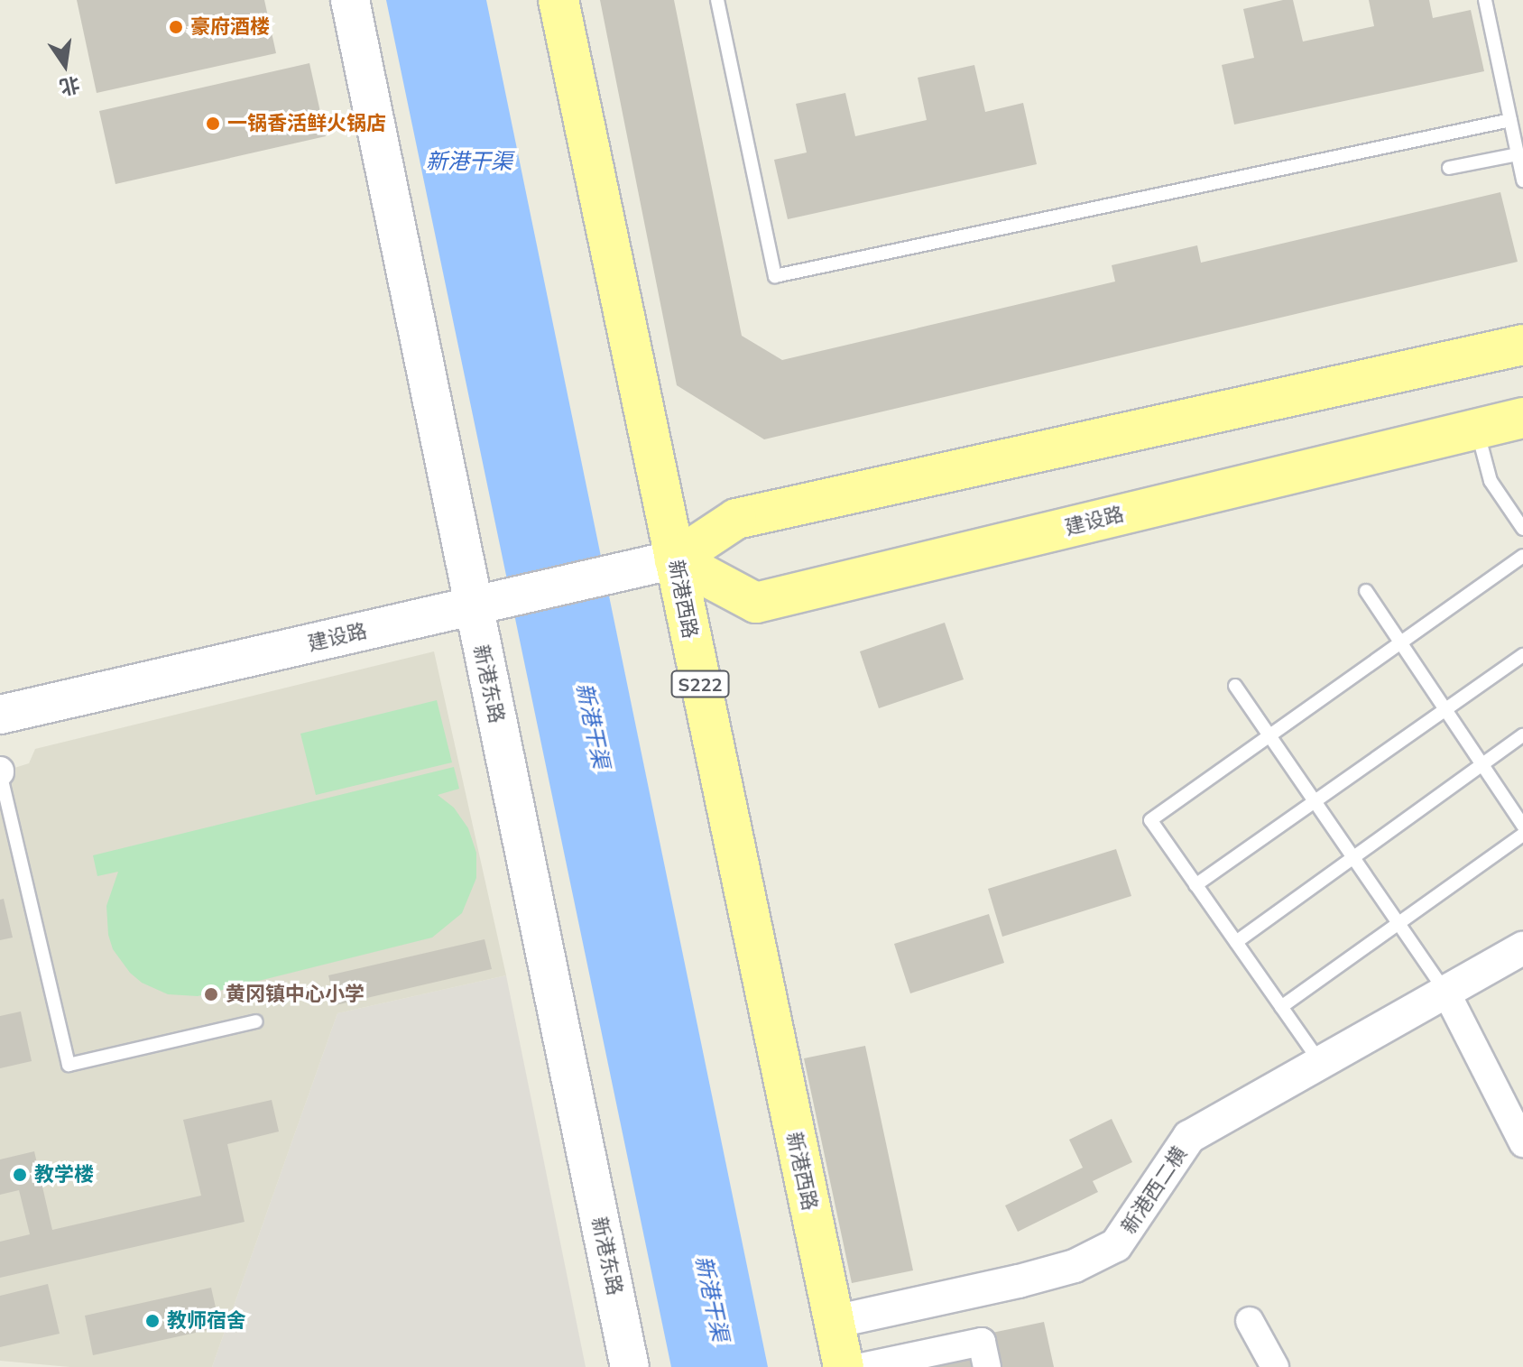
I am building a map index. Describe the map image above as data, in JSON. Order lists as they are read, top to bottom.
{
  "streets": {
    "main road": [
      "建设路",
      "新港西路",
      "新港东路",
      "S222"
    ],
    "street": ["新港西二横"]
  },
  "crossings": [
    ["建设路", "新港西路"],
    ["建设路", "新港东路"],
    ["新港西路", "新港西二横"]
  ],
  "water": ["新港干渠"],
  "places": [
    "豪府酒楼",
    "一锅香活鲜火锅店",
    "黄冈镇中心小学",
    "教学楼",
    "教师宿舍"
  ],
  "north": "bottom"
}
